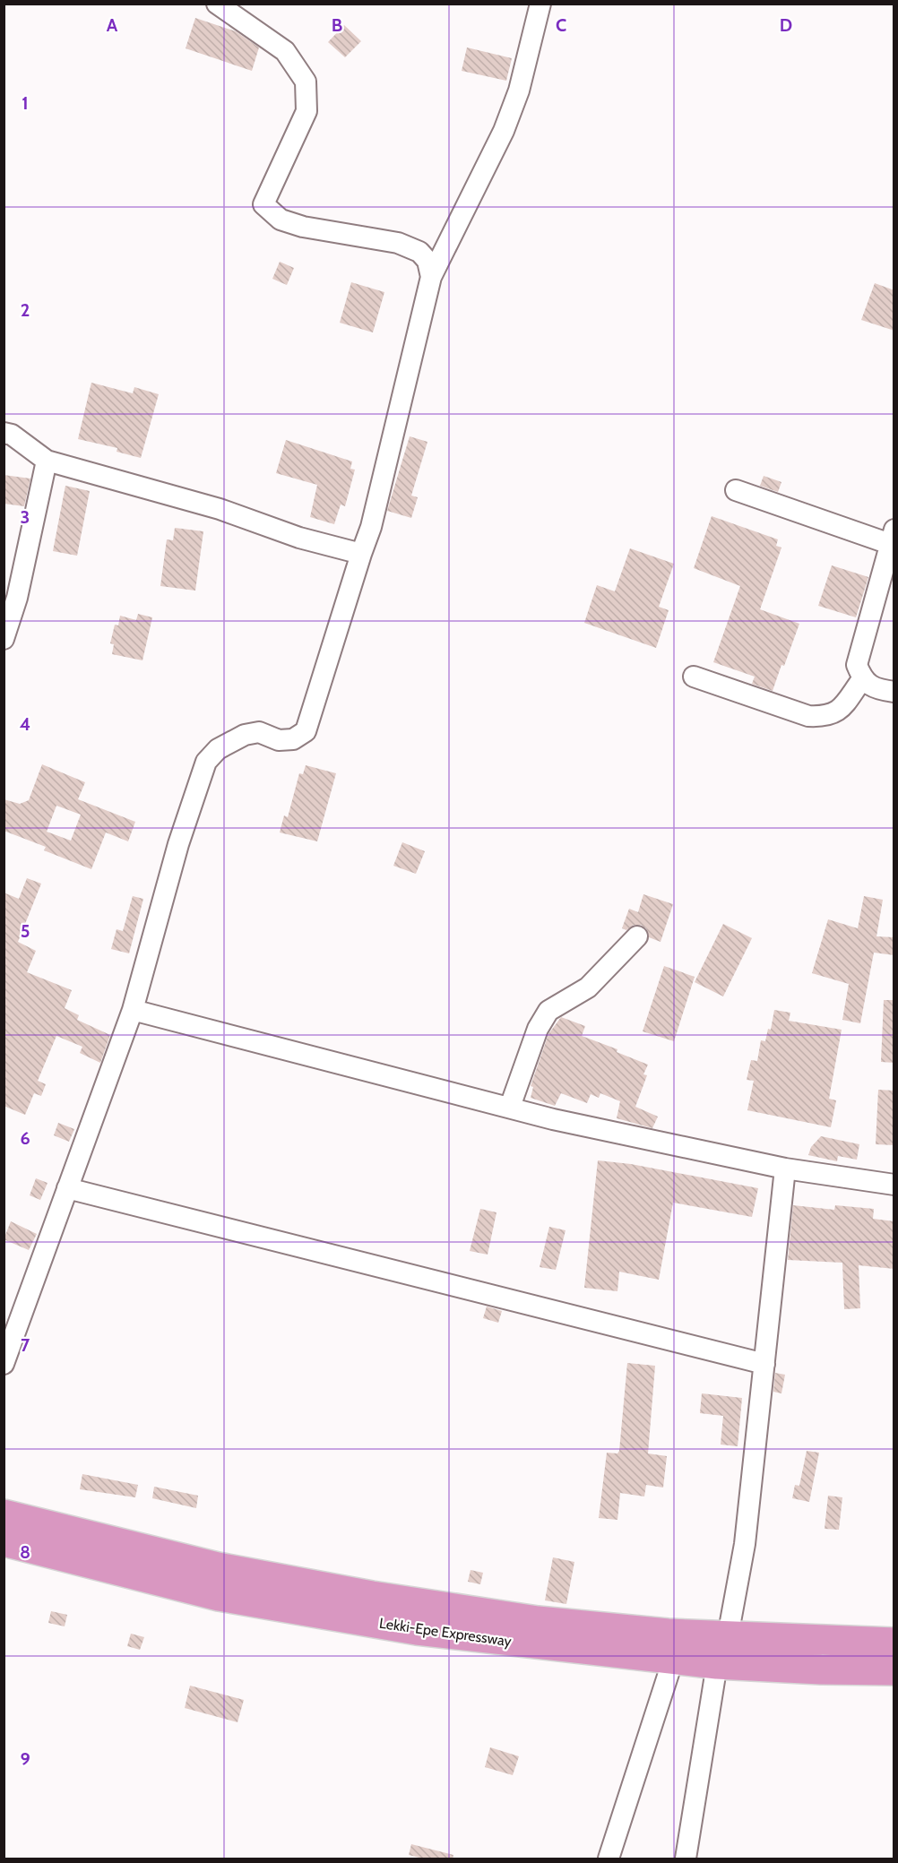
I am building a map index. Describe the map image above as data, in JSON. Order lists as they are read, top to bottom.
{
  "streets": {
    "highway": ["Lekki-Epe Expressway"]
  },
  "grid": {
    "columns": [
      "A",
      "B",
      "C",
      "D"
    ],
    "rows": [
      "1",
      "2",
      "3",
      "4",
      "5",
      "6",
      "7",
      "8",
      "9"
    ]
  }
}
